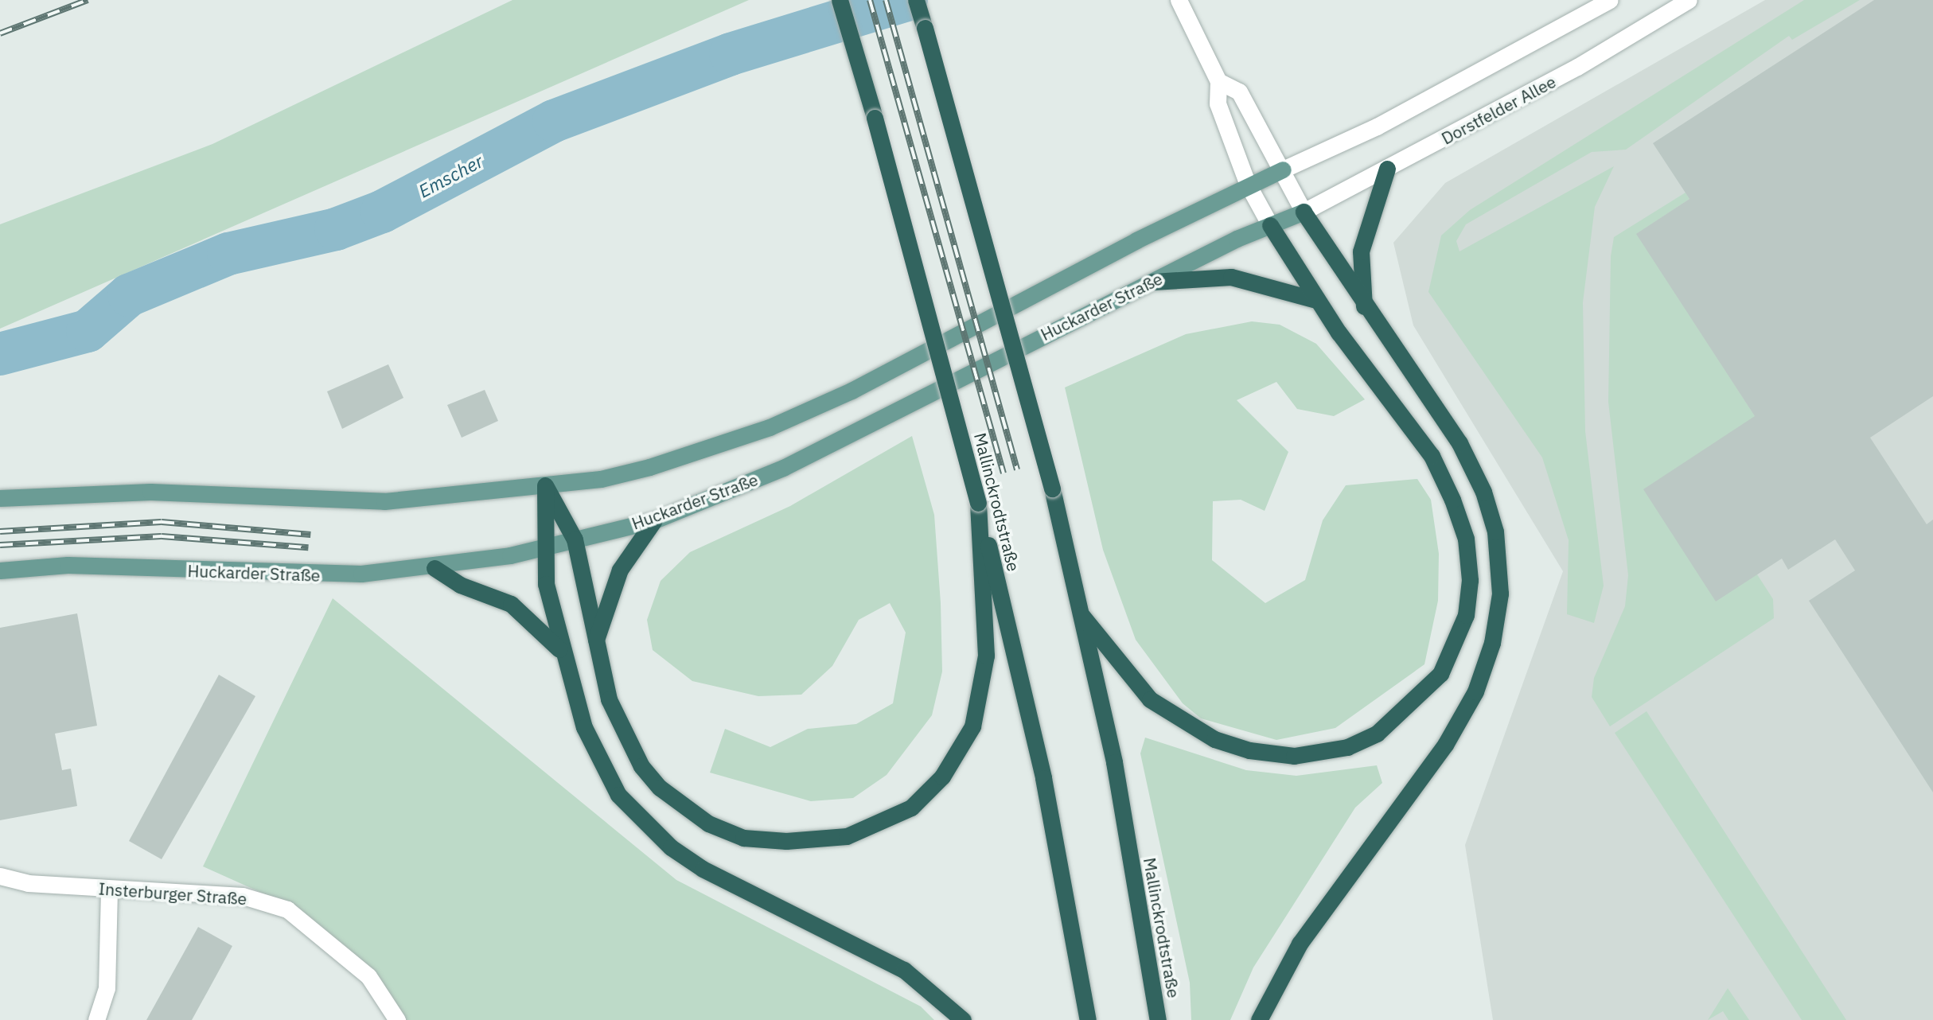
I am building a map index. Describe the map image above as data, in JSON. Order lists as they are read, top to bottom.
{
  "streets": {
    "highway": ["Mallinckrodtstraße"],
    "main road": ["Huckarder Straße"],
    "street": ["Dorstfelder Allee", "Insterburger Straße"]
  },
  "crossings": [
    ["Dorstfelder Allee", "Huckarder Straße"]
  ],
  "water": ["Emscher"]
}
